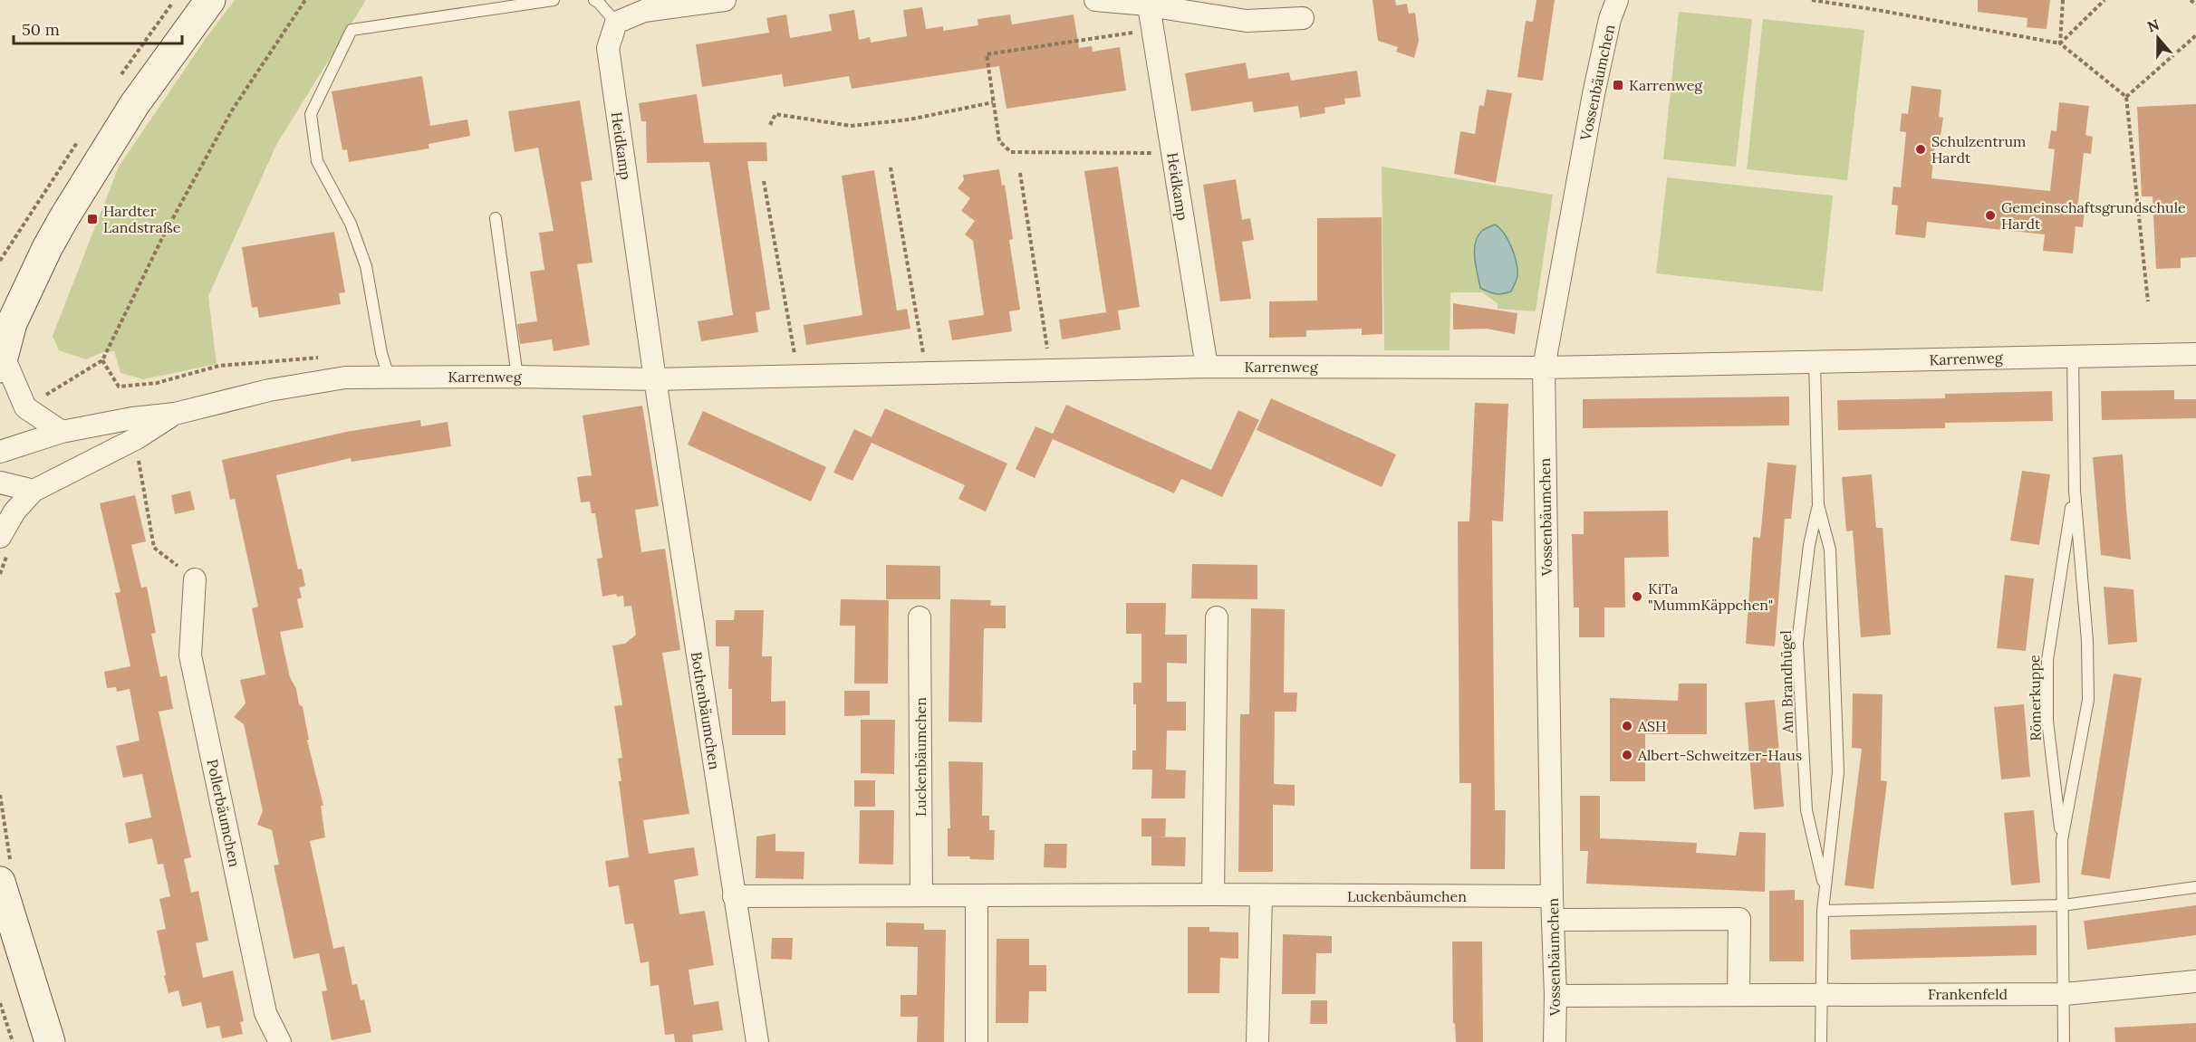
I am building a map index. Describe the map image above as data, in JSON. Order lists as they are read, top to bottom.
{
  "streets": {
    "street": [
      "Vossenbäumchen",
      "Heidkamp",
      "Karrenweg",
      "Bothenbäumchen",
      "Luckenbäumchen",
      "Pollerbäumchen",
      "Frankenfeld"
    ],
    "lane": ["Am Brandhügel", "Römerkuppe"]
  },
  "crossings": [
    ["Vossenbäumchen", "Karrenweg"],
    ["Vossenbäumchen", "Luckenbäumchen"],
    ["Vossenbäumchen", "Frankenfeld"],
    ["Heidkamp", "Karrenweg"],
    ["Heidkamp", "Bothenbäumchen"],
    ["Karrenweg", "Am Brandhügel"],
    ["Karrenweg", "Römerkuppe"],
    ["Karrenweg", "Bothenbäumchen"],
    ["Am Brandhügel", "Frankenfeld"],
    ["Römerkuppe", "Frankenfeld"],
    ["Bothenbäumchen", "Luckenbäumchen"]
  ],
  "places": {
    "transit": ["Karrenweg", "Hardter Landstraße"],
    "other": [
      "Schulzentrum Hardt",
      "Gemeinschaftsgrundschule Hardt",
      "KiTa \"MummKäppchen\"",
      "ASH",
      "Albert-Schweitzer-Haus"
    ]
  },
  "scale_bar": "50 m",
  "north": "top"
}
